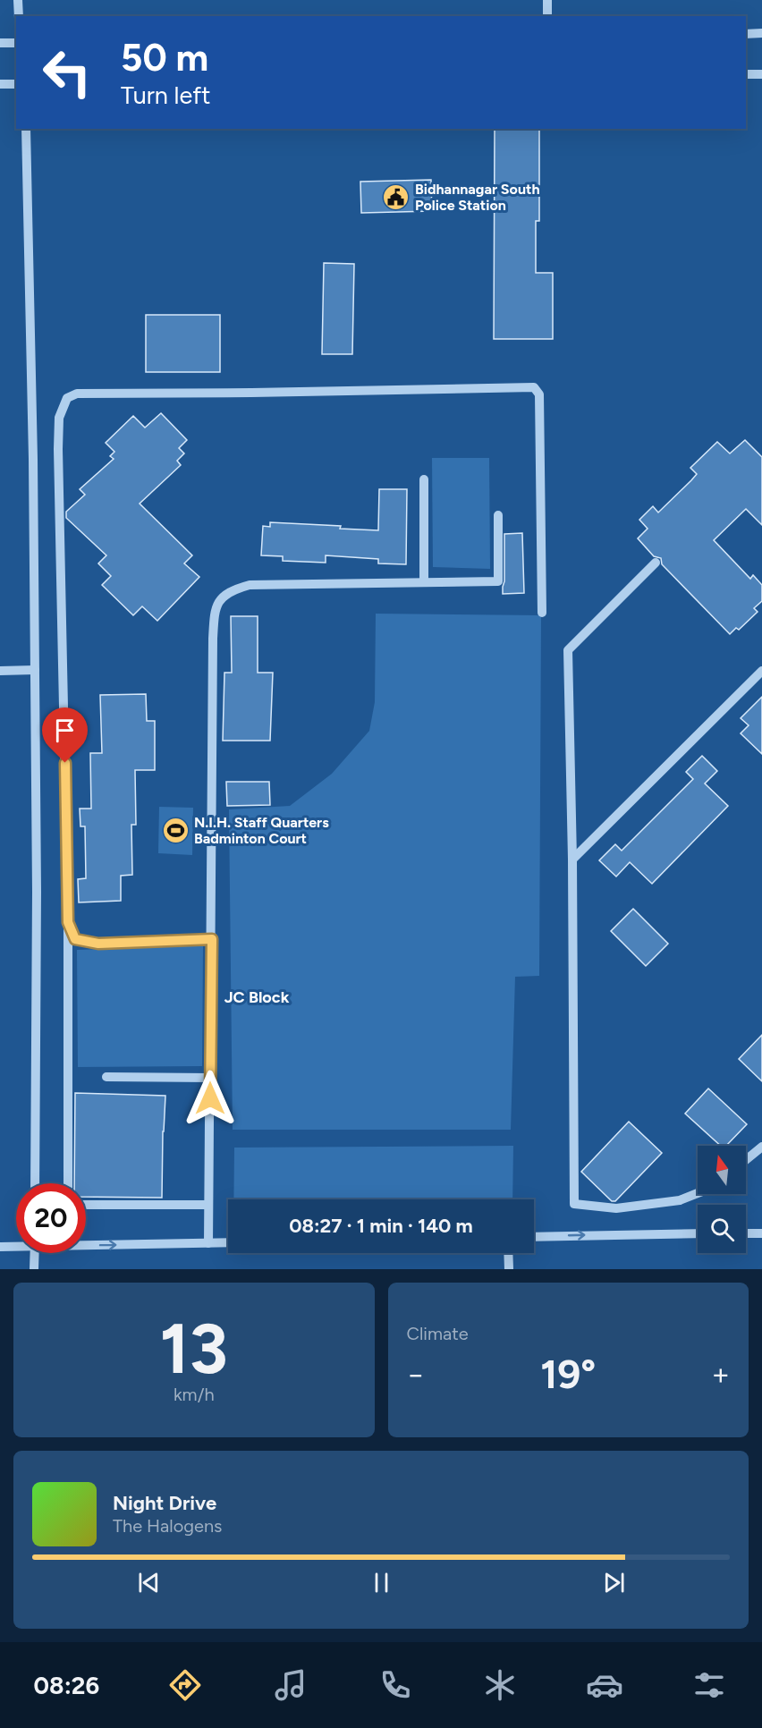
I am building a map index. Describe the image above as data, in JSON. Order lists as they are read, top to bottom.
{
  "districts": ["JC Block"],
  "places": {
    "public building": ["Bidhannagar South Police Station"],
    "sports": ["N.I.H. Staff Quarters Badminton Court"]
  },
  "north": "top",
  "page": {
    "turn": ["50 m", "Turn left"],
    "limit": "20",
    "trip": "08:27 · 1 min · 140 m",
    "tile": [
      ["13", "km/h"],
      "Climate"
    ],
    "heat": ["−", "19°", "+"],
    "song": ["Night Drive", "The Halogens"],
    "tabs": "08:26"
  }
}
